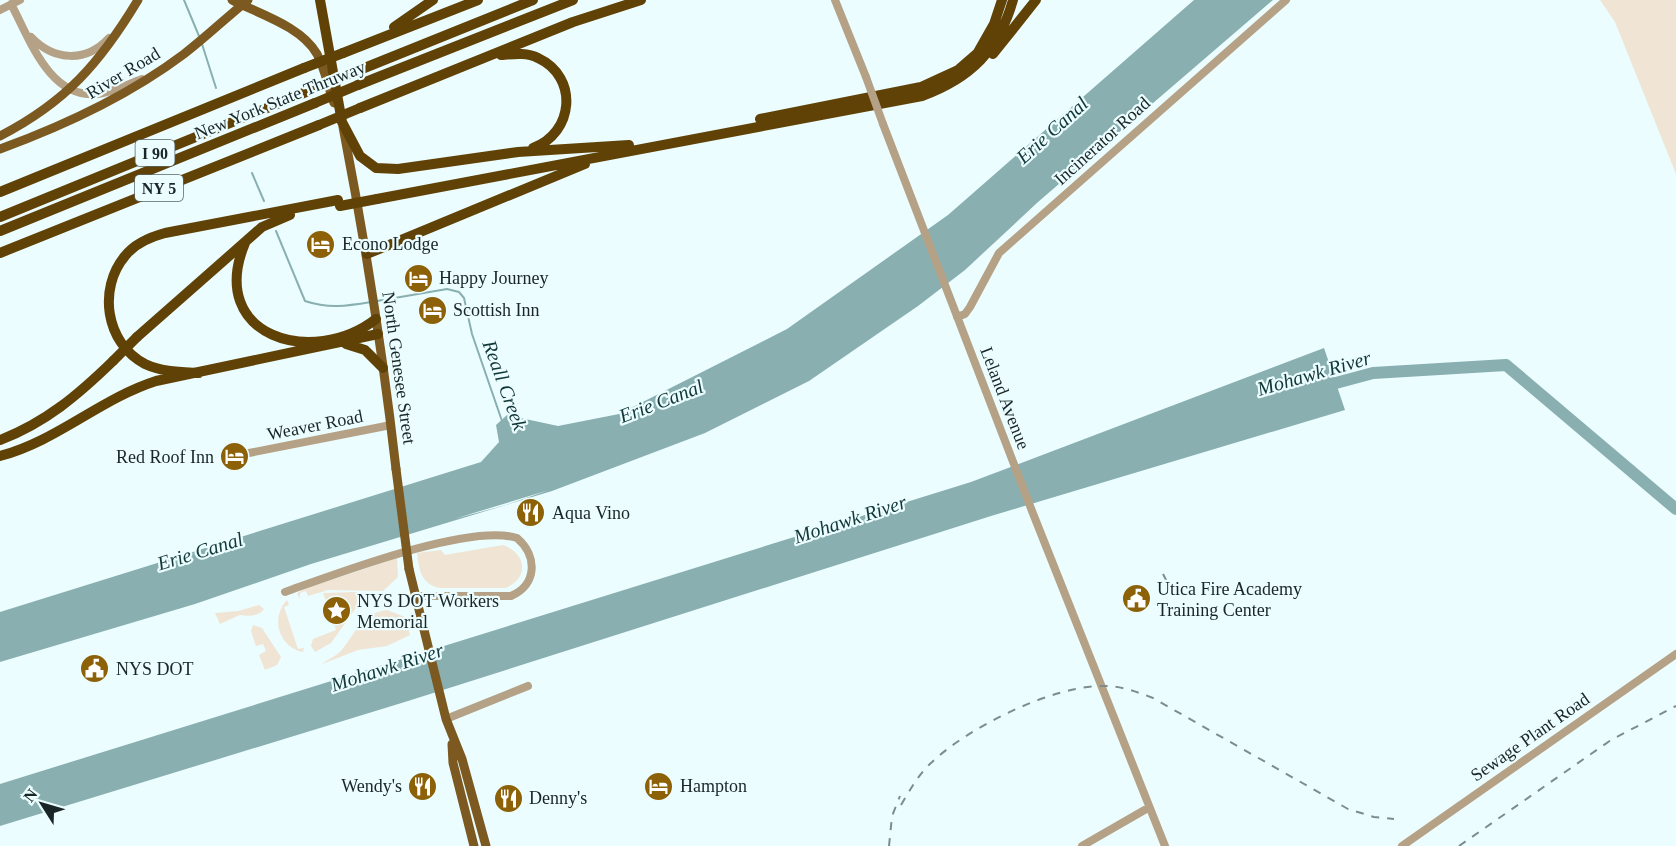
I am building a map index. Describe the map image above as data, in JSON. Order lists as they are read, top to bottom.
{
  "streets": {
    "highway": [
      "New York State Thruway",
      "I 90",
      "NY 5",
      "North Genesee Street"
    ],
    "main road": ["River Road"],
    "street": [
      "Incinerator Road",
      "Leland Avenue",
      "Weaver Road",
      "Sewage Plant Road"
    ]
  },
  "crossings": [
    ["Incinerator Road", "Leland Avenue"],
    ["North Genesee Street", "Weaver Road"]
  ],
  "water": ["Erie Canal", "Mohawk River", "Reall Creek"],
  "places": {
    "hotel": [
      "Econo Lodge",
      "Happy Journey",
      "Scottish Inn",
      "Red Roof Inn",
      "Hampton"
    ],
    "restaurant": ["Aqua Vino", "Wendy's", "Denny's"],
    "public building": ["Utica Fire Academy Training Center", "NYS DOT"],
    "place": ["NYS DOT Workers Memorial"]
  },
  "north": "top left"
}
